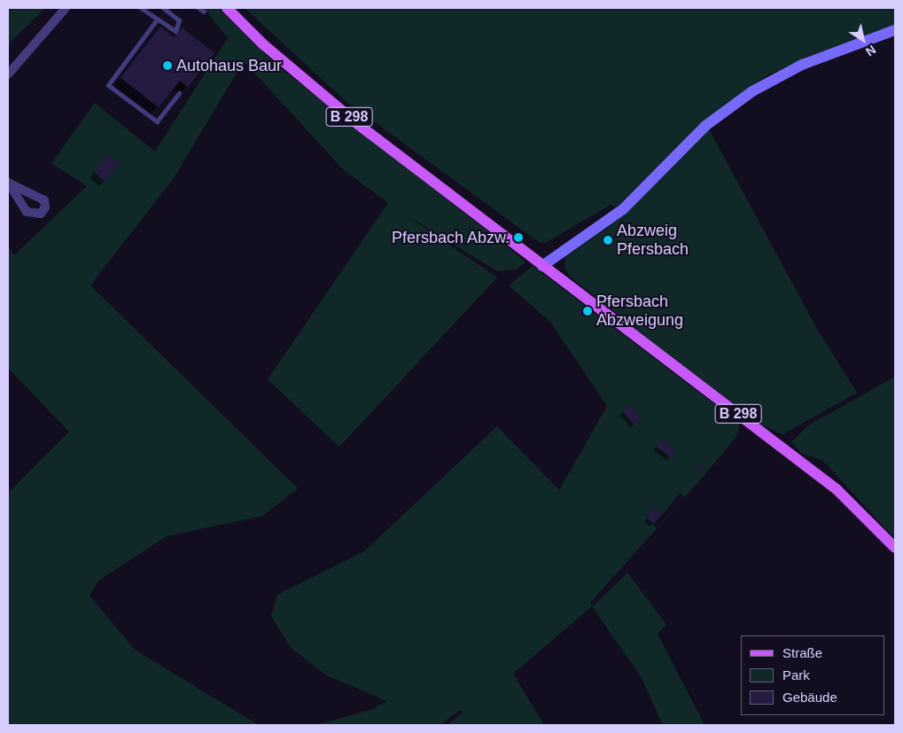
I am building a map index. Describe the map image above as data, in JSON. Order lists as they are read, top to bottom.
{
  "streets": {
    "main road": ["B 298"]
  },
  "places": [
    "Autohaus Baur",
    "Pfersbach Abzw.",
    "Abzweig Pfersbach",
    "Pfersbach Abzweigung"
  ],
  "legend": ["Straße", "Park", "Gebäude"],
  "north": "bottom right"
}
